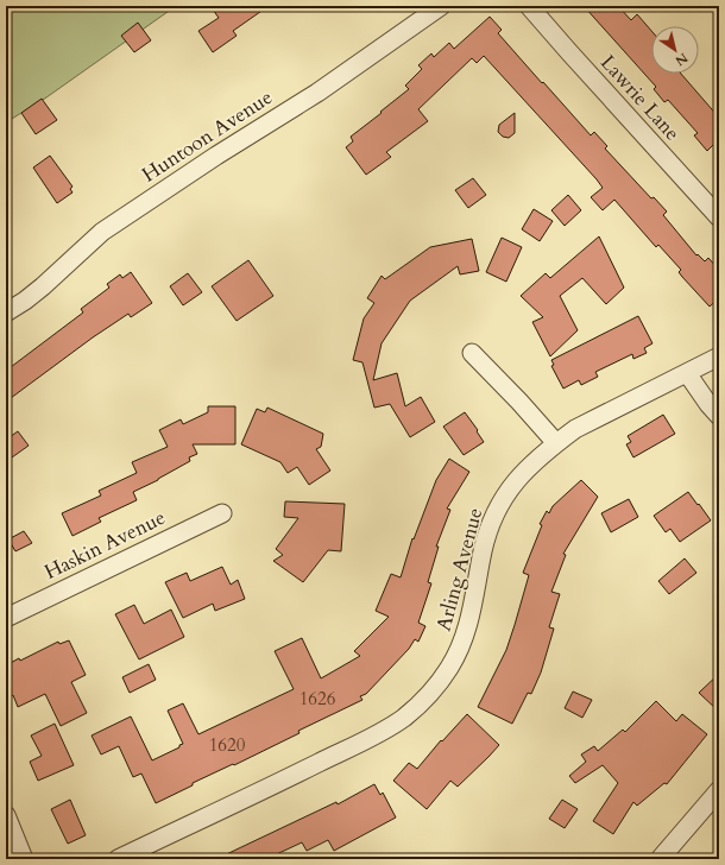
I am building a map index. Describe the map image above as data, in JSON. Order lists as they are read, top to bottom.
{
  "streets": {
    "street": [
      "Lawrie Lane",
      "Huntoon Avenue",
      "Haskin Avenue",
      "Arling Avenue"
    ]
  },
  "house_numbers": ["1626", "1620"],
  "north": "bottom right"
}
